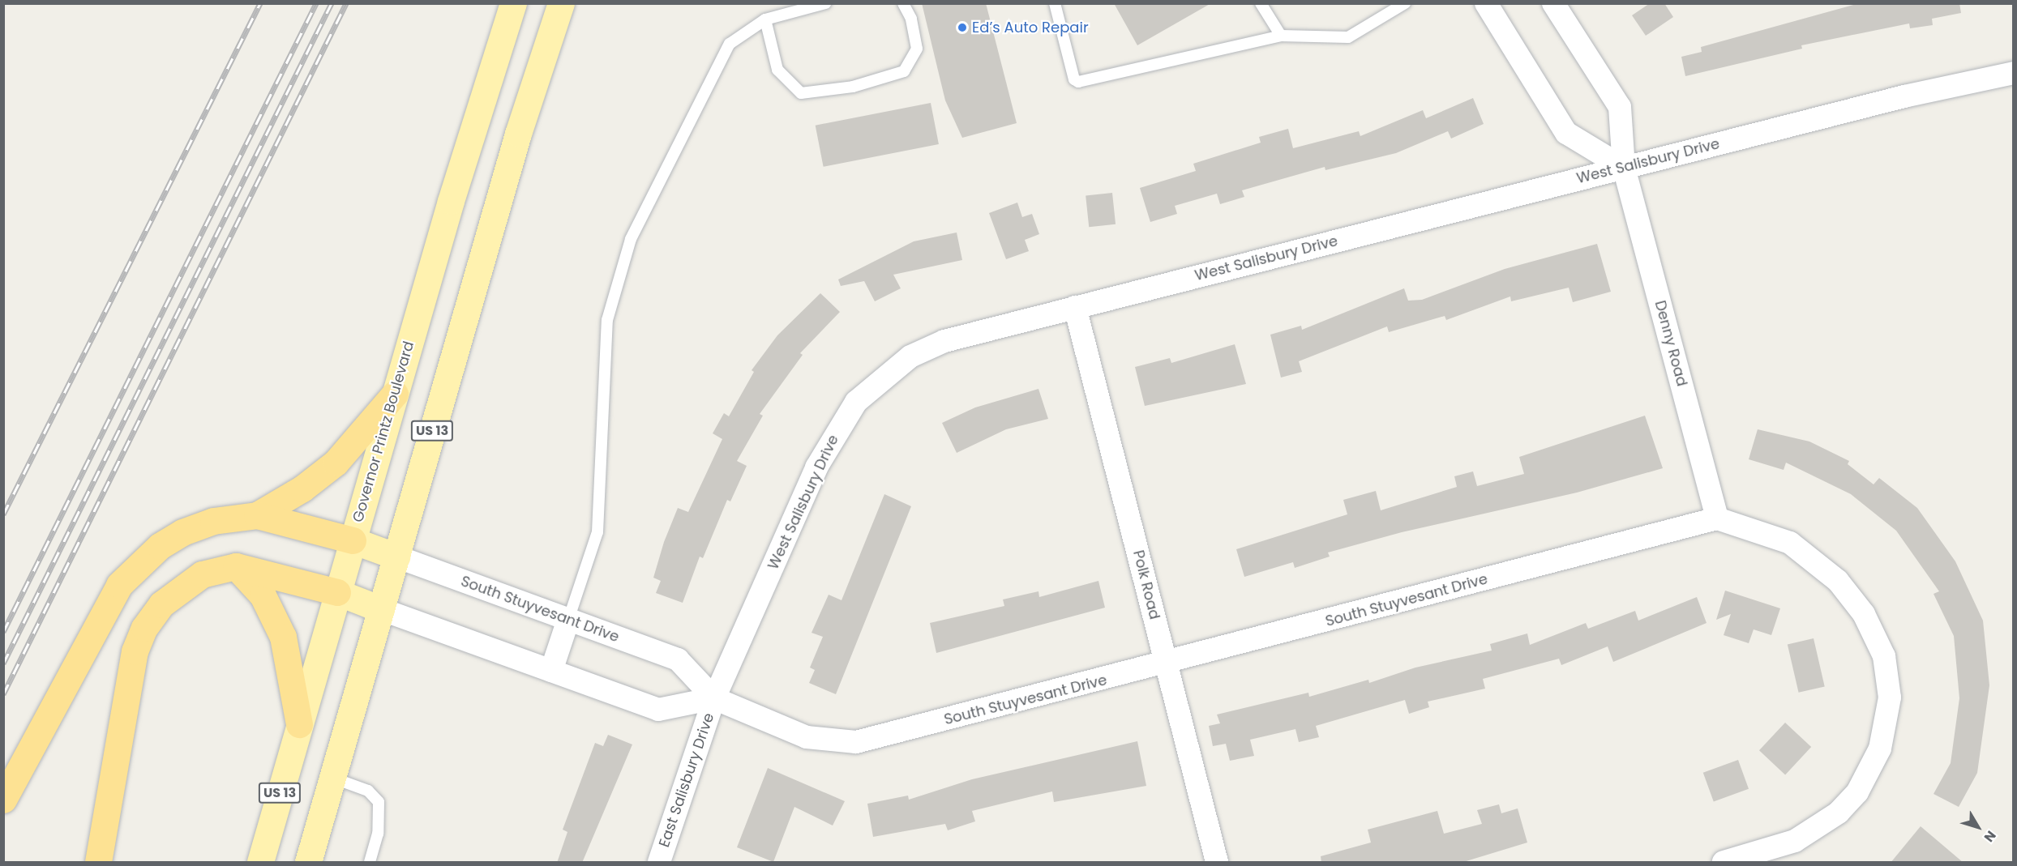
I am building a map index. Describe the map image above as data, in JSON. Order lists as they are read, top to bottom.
{
  "streets": {
    "main road": ["US 13", "Governor Printz Boulevard", "South Stuyvesant Drive"],
    "street": [
      "West Salisbury Drive",
      "Denny Road",
      "Polk Road",
      "East Salisbury Drive"
    ]
  },
  "crossings": [
    ["West Salisbury Drive", "Denny Road"],
    ["West Salisbury Drive", "Polk Road"],
    ["West Salisbury Drive", "South Stuyvesant Drive"],
    ["West Salisbury Drive", "East Salisbury Drive"],
    ["Denny Road", "South Stuyvesant Drive"],
    ["US 13", "South Stuyvesant Drive"],
    ["Governor Printz Boulevard", "South Stuyvesant Drive"],
    ["Polk Road", "South Stuyvesant Drive"],
    ["South Stuyvesant Drive", "East Salisbury Drive"]
  ],
  "places": ["Ed’s Auto Repair"],
  "north": "bottom right"
}
